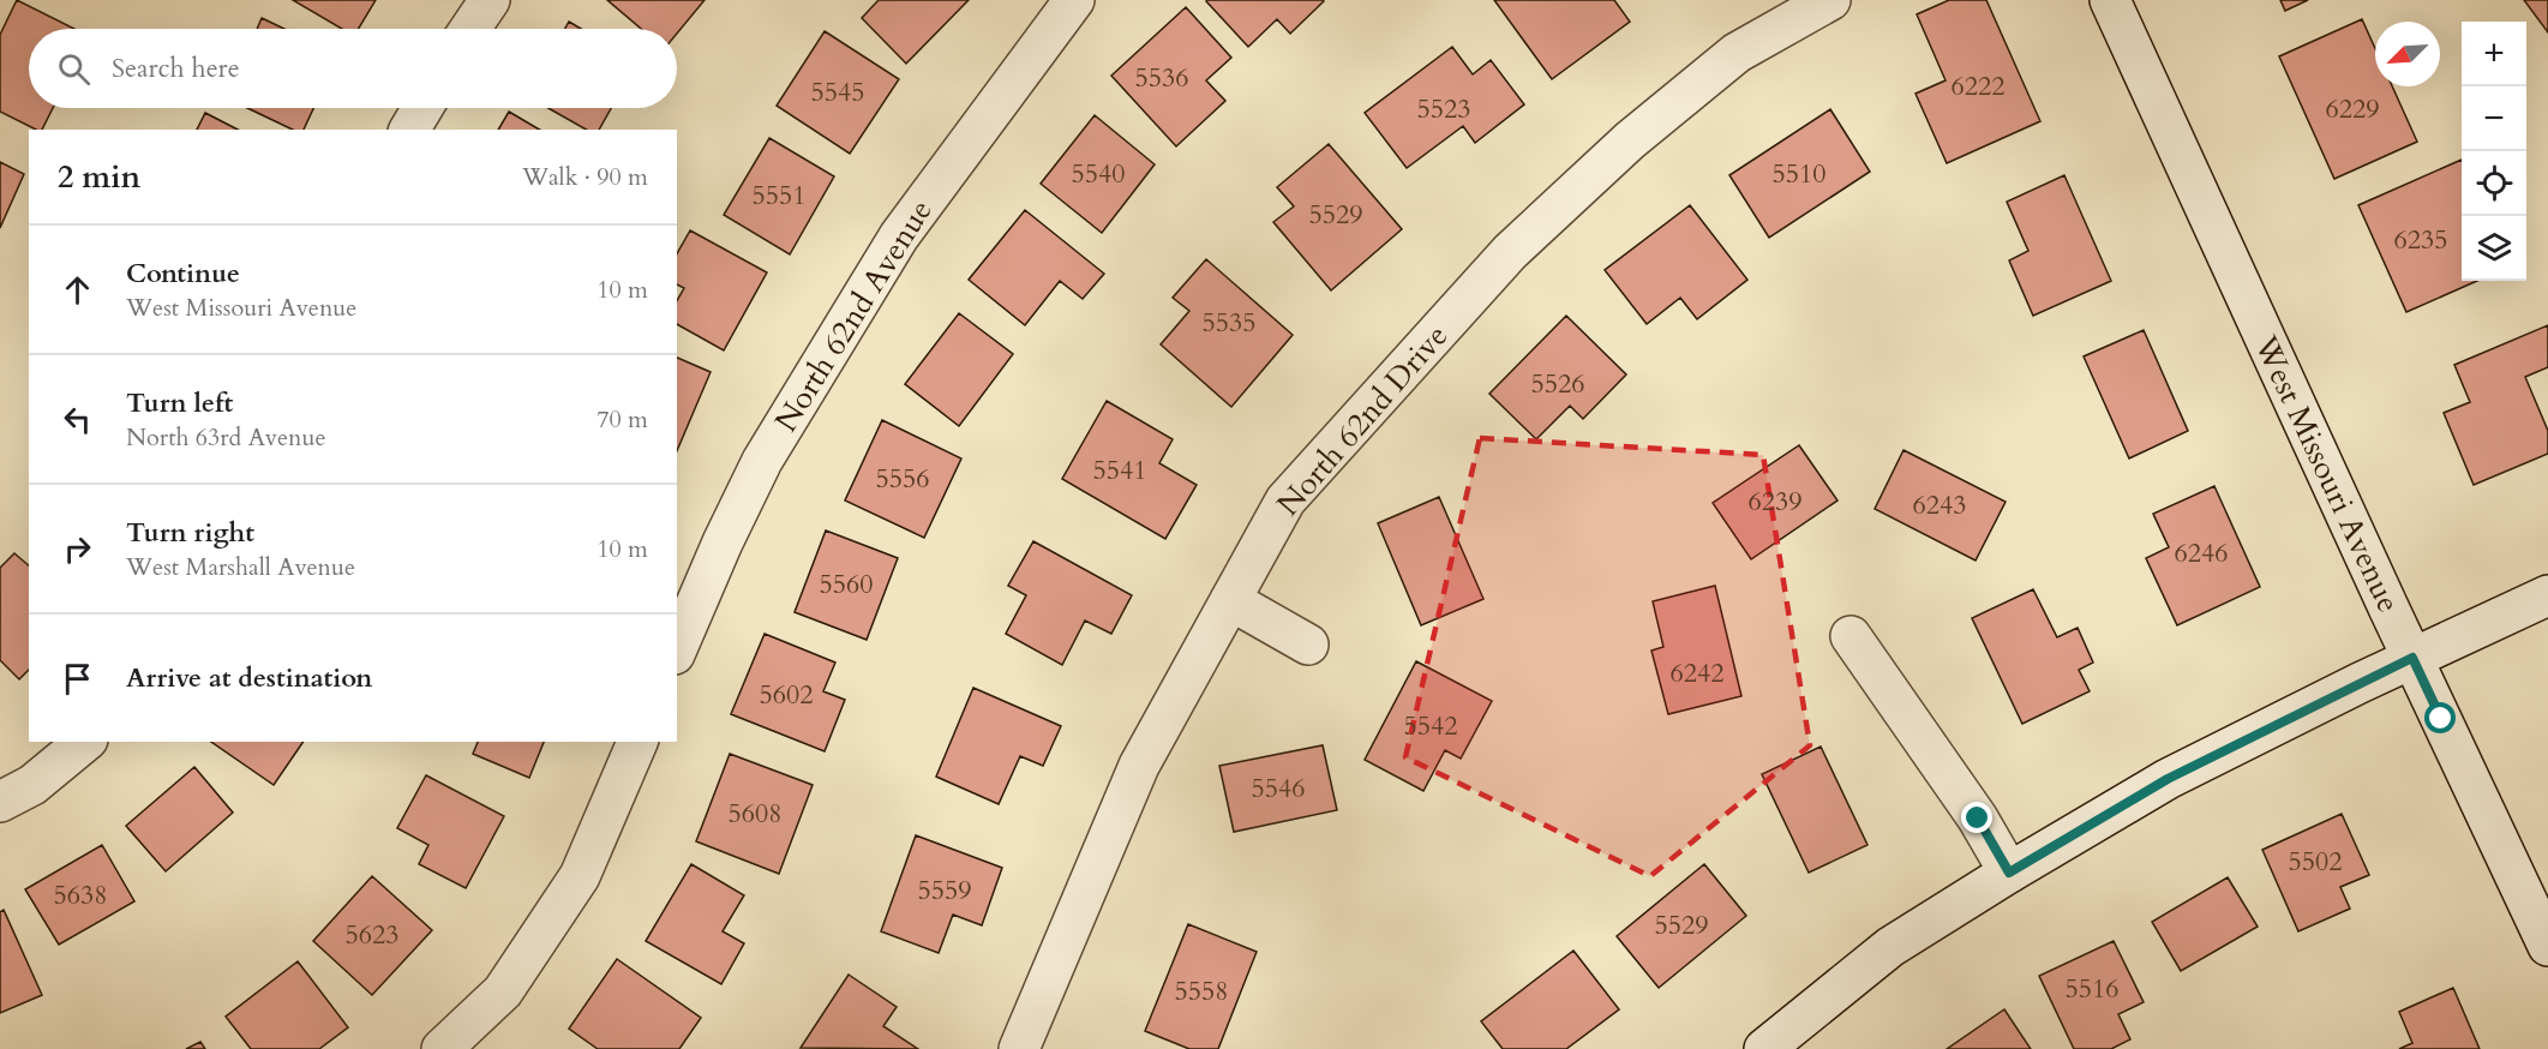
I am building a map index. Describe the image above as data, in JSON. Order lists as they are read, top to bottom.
{
  "streets": {
    "street": ["North 62nd Avenue", "North 62nd Drive", "West Missouri Avenue"]
  },
  "house_numbers": [
    "5536",
    "6222",
    "5545",
    "5523",
    "6229",
    "5540",
    "5510",
    "5551",
    "5529",
    "6235",
    "5535",
    "5526",
    "5541",
    "5556",
    "6239",
    "6243",
    "6246",
    "5560",
    "6242",
    "5602",
    "5542",
    "5546",
    "5608",
    "5502",
    "5559",
    "5638",
    "5529",
    "5623",
    "5516",
    "5558"
  ],
  "north": "bottom left",
  "page": {
    "map_buttons": ["+", "−"],
    "search": "Search here",
    "heading": ["2 min", "Walk · 90 m"],
    "list": [
      ["Continue", "West Missouri Avenue", "10 m"],
      ["Turn left", "North 63rd Avenue", "70 m"],
      ["Turn right", "West Marshall Avenue", "10 m"],
      "Arrive at destination"
    ]
  }
}
